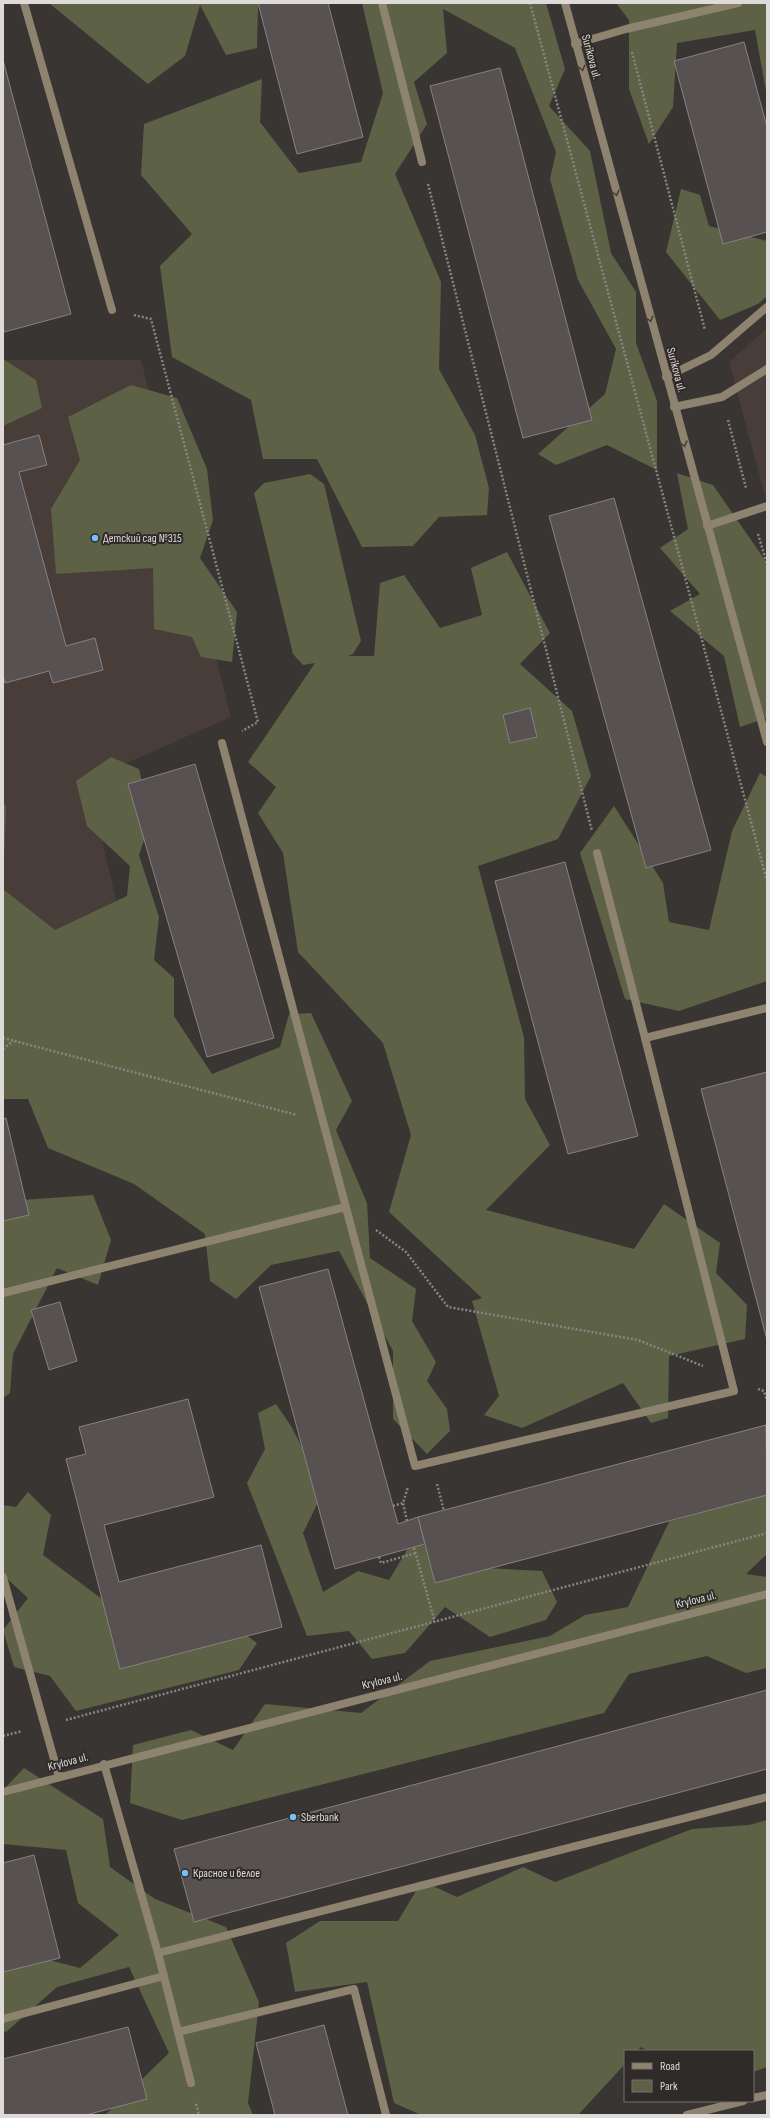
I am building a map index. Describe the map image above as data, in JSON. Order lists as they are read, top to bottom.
{
  "streets": {
    "street": ["Surikova ul.", "Krylova ul."]
  },
  "one_way": ["Surikova ul."],
  "places": ["Детский сад №315", "Sberbank", "Красное и белое"],
  "legend": ["Road", "Park"]
}
